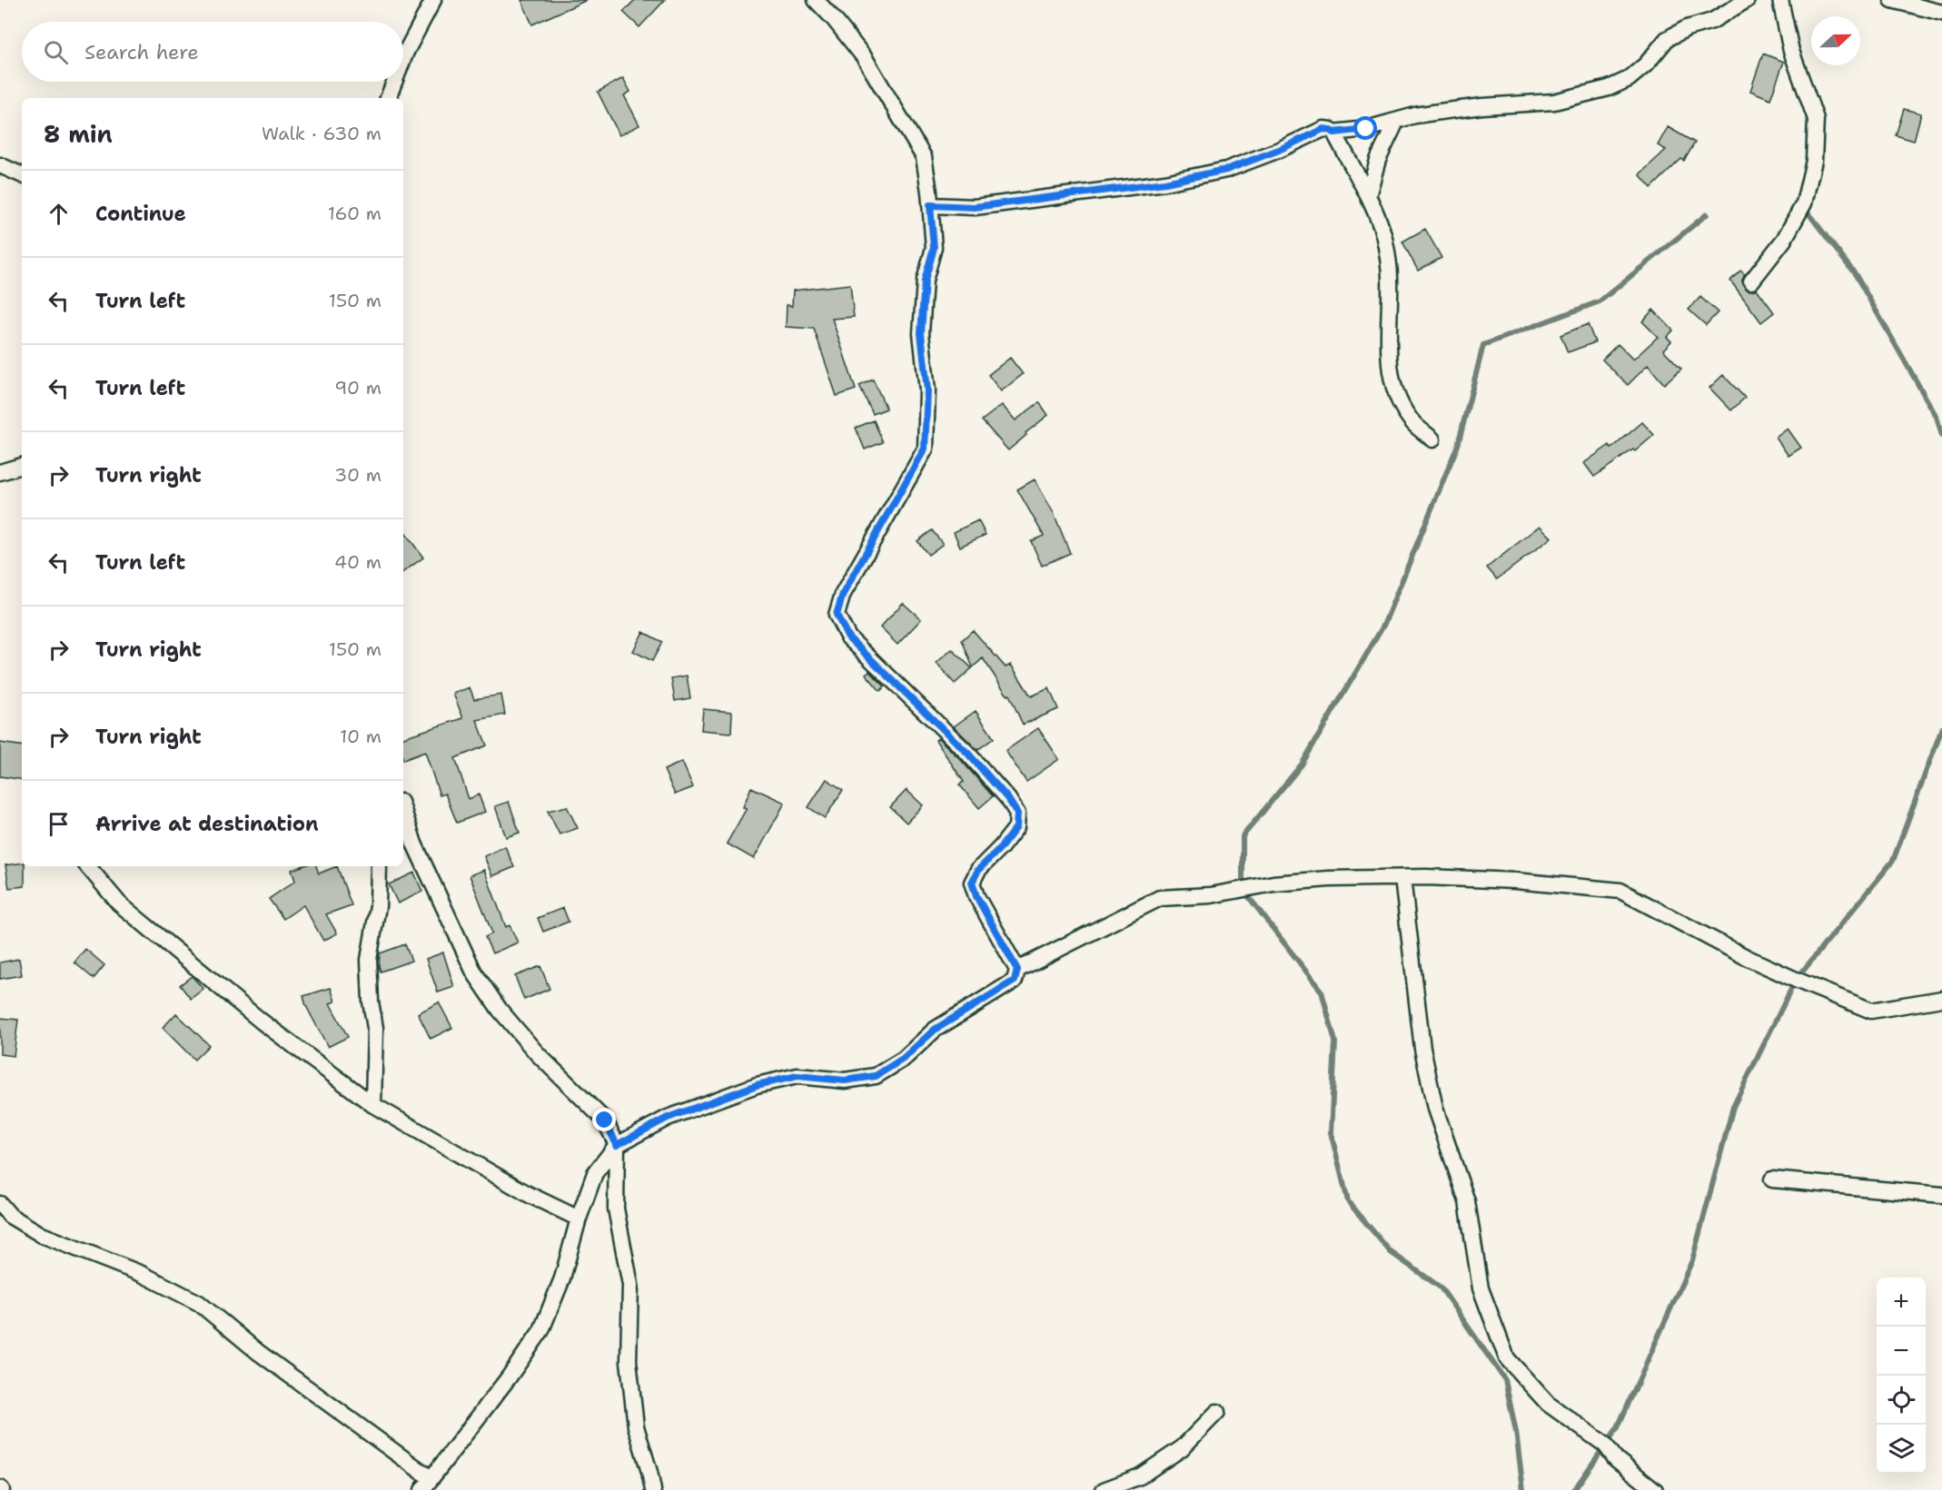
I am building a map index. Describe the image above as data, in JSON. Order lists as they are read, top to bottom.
{
  "north": "right",
  "page": {
    "search": "Search here",
    "heading": ["8 min", "Walk · 630 m"],
    "list": [
      ["Continue", "160 m"],
      ["Turn left", "150 m"],
      ["Turn left", "90 m"],
      ["Turn right", "30 m"],
      ["Turn left", "40 m"],
      ["Turn right", "150 m"],
      ["Turn right", "10 m"],
      "Arrive at destination"
    ],
    "map_buttons": ["+", "−"]
  }
}
